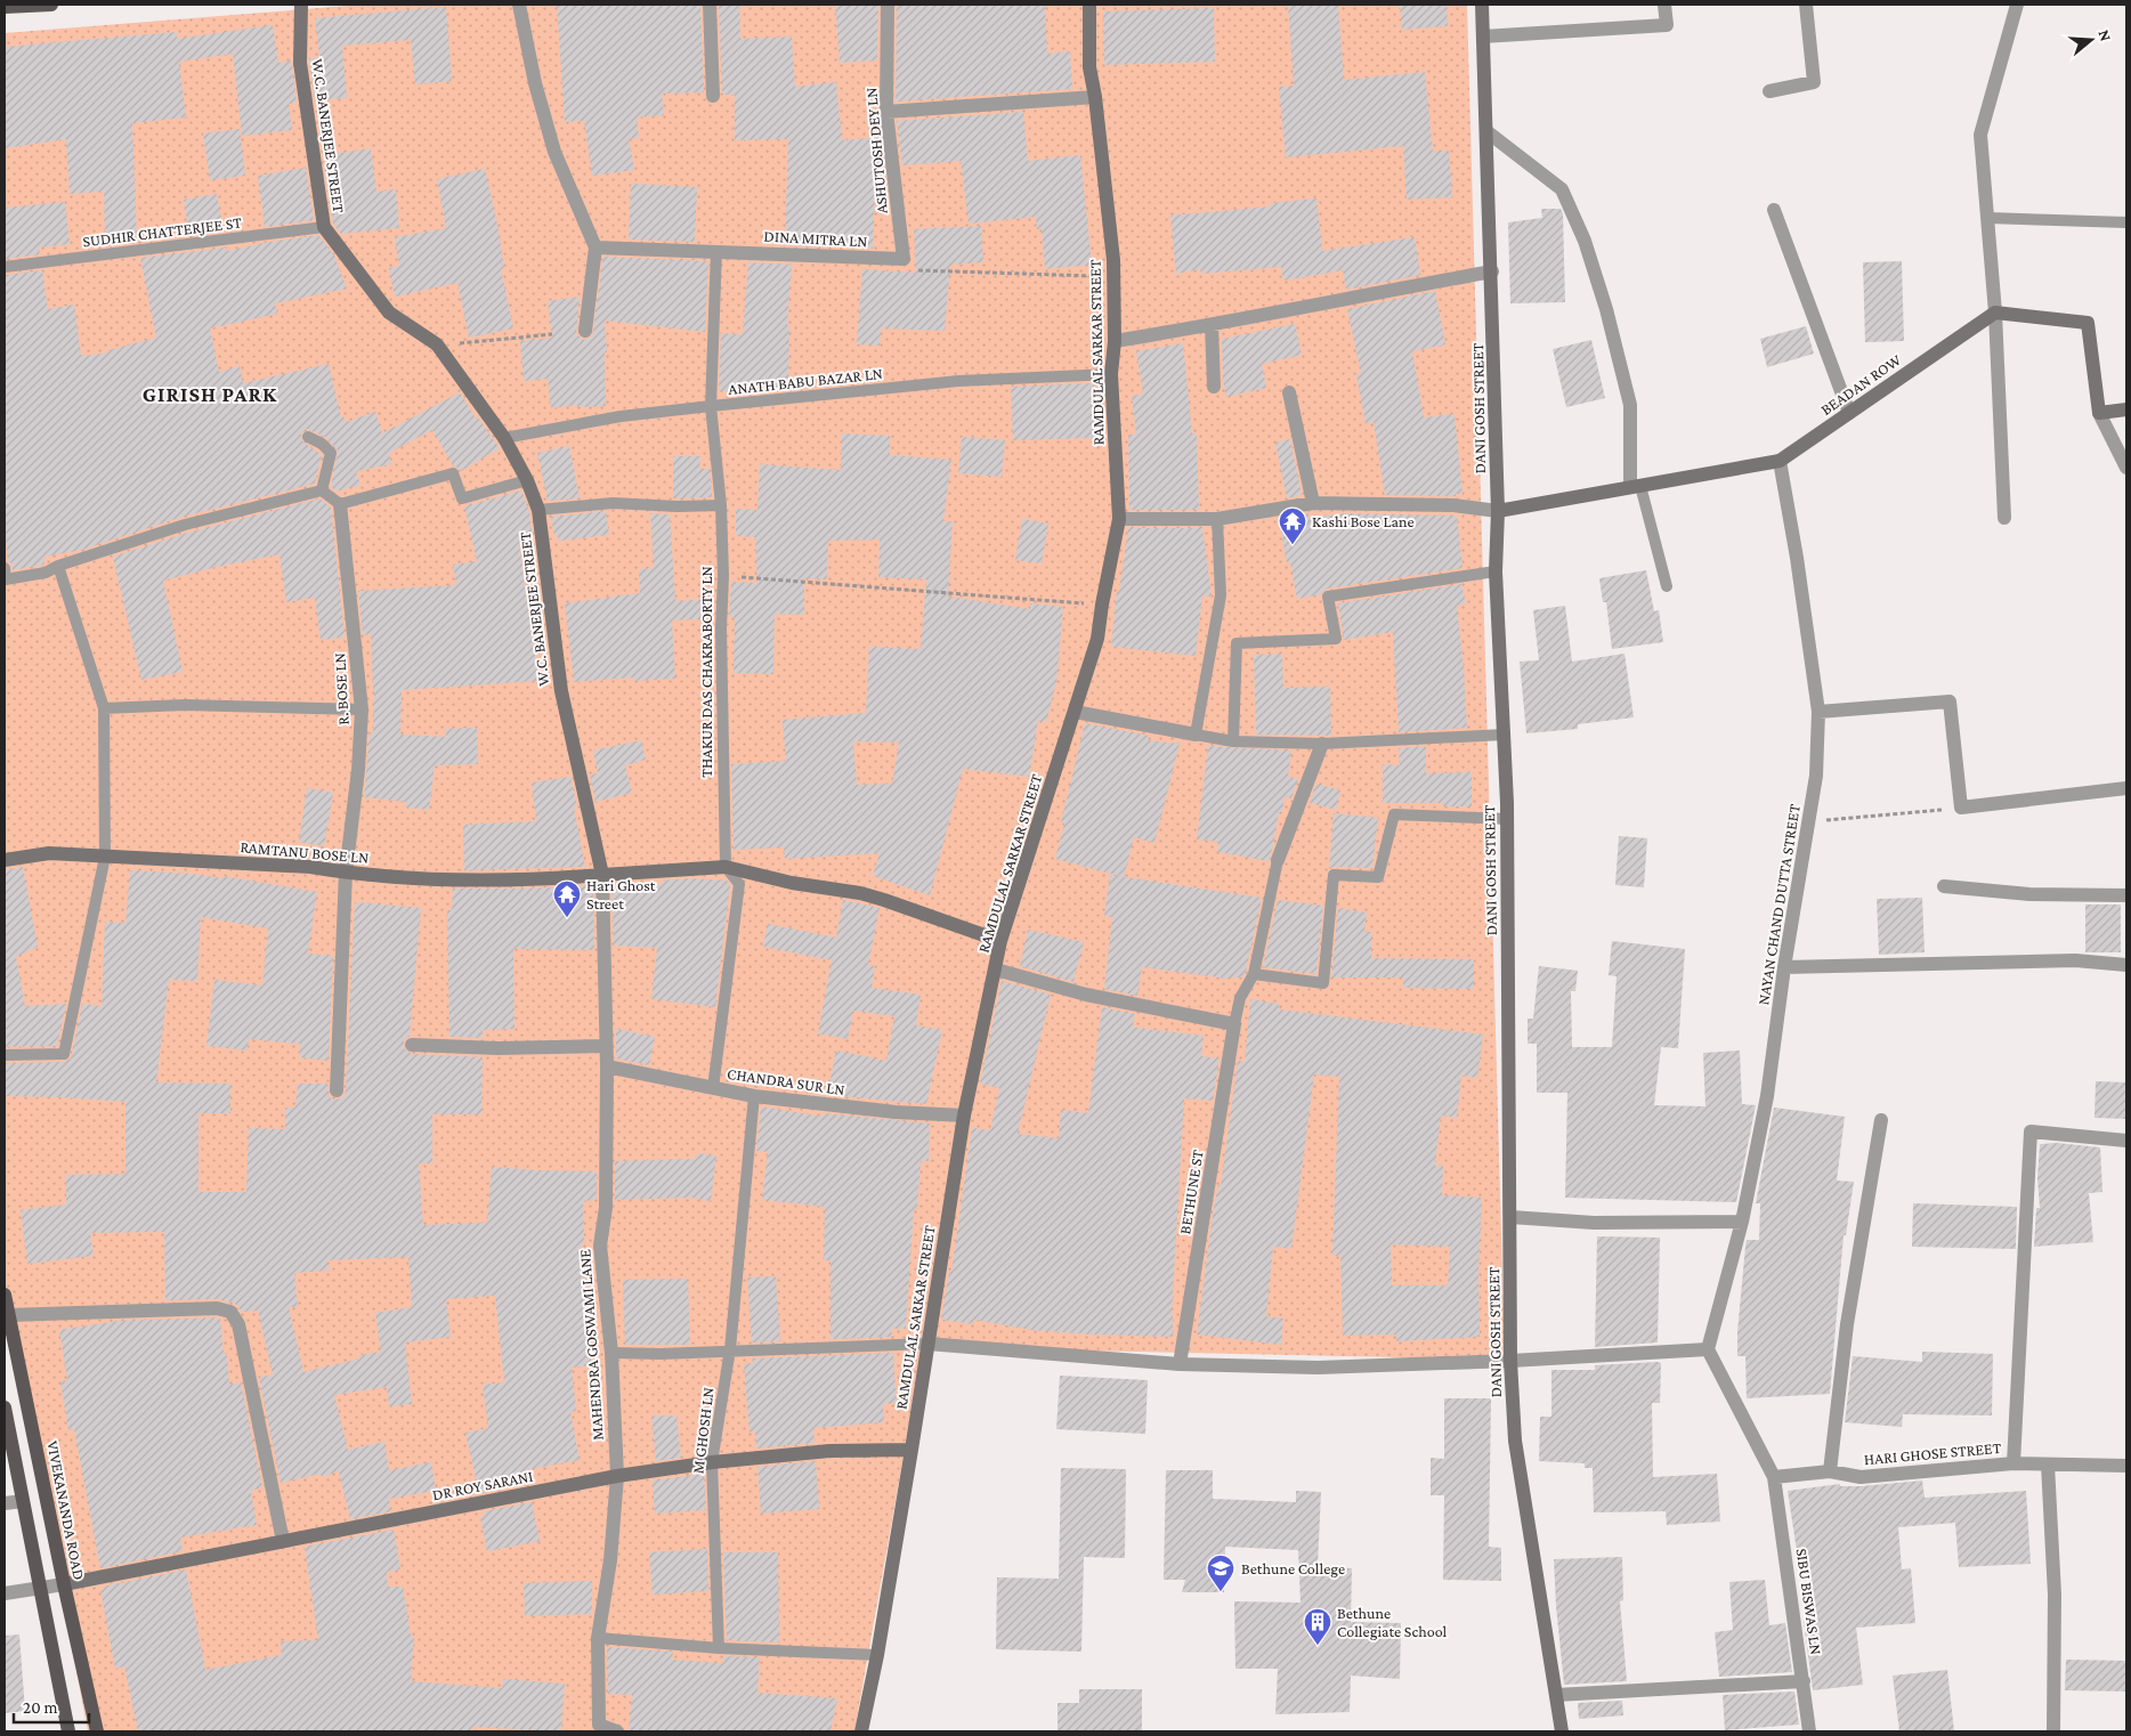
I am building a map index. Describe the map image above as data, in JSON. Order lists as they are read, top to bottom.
{
  "streets": {
    "main road": ["VIVEKANANDA ROAD"],
    "street": [
      "W.C. BANERJEE STREET",
      "ASHUTOSH DEY LN",
      "DINA MITRA LN",
      "RAMDULAL SARKAR STREET",
      "BEADAN ROW",
      "DANI GOSH STREET",
      "R. BOSE LN",
      "RAMTANU BOSE LN",
      "NAYAN CHAND DUTTA STREET",
      "CHANDRA SUR LN",
      "BETHUNE ST",
      "MAHENDRA GOSWAMI LANE",
      "HARI GHOSE STREET",
      "DR ROY SARANI",
      "SIBU BISWAS LN"
    ],
    "lane": [
      "SUDHIR CHATTERJEE ST",
      "ANATH BABU BAZAR LN",
      "THAKUR DAS CHAKRABORTY LN",
      "M GHOSH LN"
    ]
  },
  "crossings": [
    ["W.C. BANERJEE STREET", "SUDHIR CHATTERJEE ST"],
    ["W.C. BANERJEE STREET", "ANATH BABU BAZAR LN"],
    ["W.C. BANERJEE STREET", "RAMTANU BOSE LN"],
    ["W.C. BANERJEE STREET", "MAHENDRA GOSWAMI LANE"],
    ["ASHUTOSH DEY LN", "DINA MITRA LN"],
    ["DINA MITRA LN", "THAKUR DAS CHAKRABORTY LN"],
    ["RAMDULAL SARKAR STREET", "ANATH BABU BAZAR LN"],
    ["RAMDULAL SARKAR STREET", "CHANDRA SUR LN"],
    ["RAMDULAL SARKAR STREET", "DR ROY SARANI"],
    ["ANATH BABU BAZAR LN", "THAKUR DAS CHAKRABORTY LN"],
    ["BEADAN ROW", "DANI GOSH STREET"],
    ["BEADAN ROW", "NAYAN CHAND DUTTA STREET"],
    ["THAKUR DAS CHAKRABORTY LN", "CHANDRA SUR LN"],
    ["R. BOSE LN", "RAMTANU BOSE LN"],
    ["RAMTANU BOSE LN", "MAHENDRA GOSWAMI LANE"],
    ["CHANDRA SUR LN", "MAHENDRA GOSWAMI LANE"],
    ["CHANDRA SUR LN", "M GHOSH LN"],
    ["MAHENDRA GOSWAMI LANE", "DR ROY SARANI"],
    ["M GHOSH LN", "DR ROY SARANI"],
    ["HARI GHOSE STREET", "SIBU BISWAS LN"],
    ["DR ROY SARANI", "VIVEKANANDA ROAD"]
  ],
  "districts": ["GIRISH PARK"],
  "places": {
    "temple": ["Kashi Bose Lane", "Hari Ghost Street"],
    "school or university": ["Bethune College"],
    "building": ["Bethune Collegiate School"]
  },
  "scale_bar": "20 m",
  "north": "right"
}
